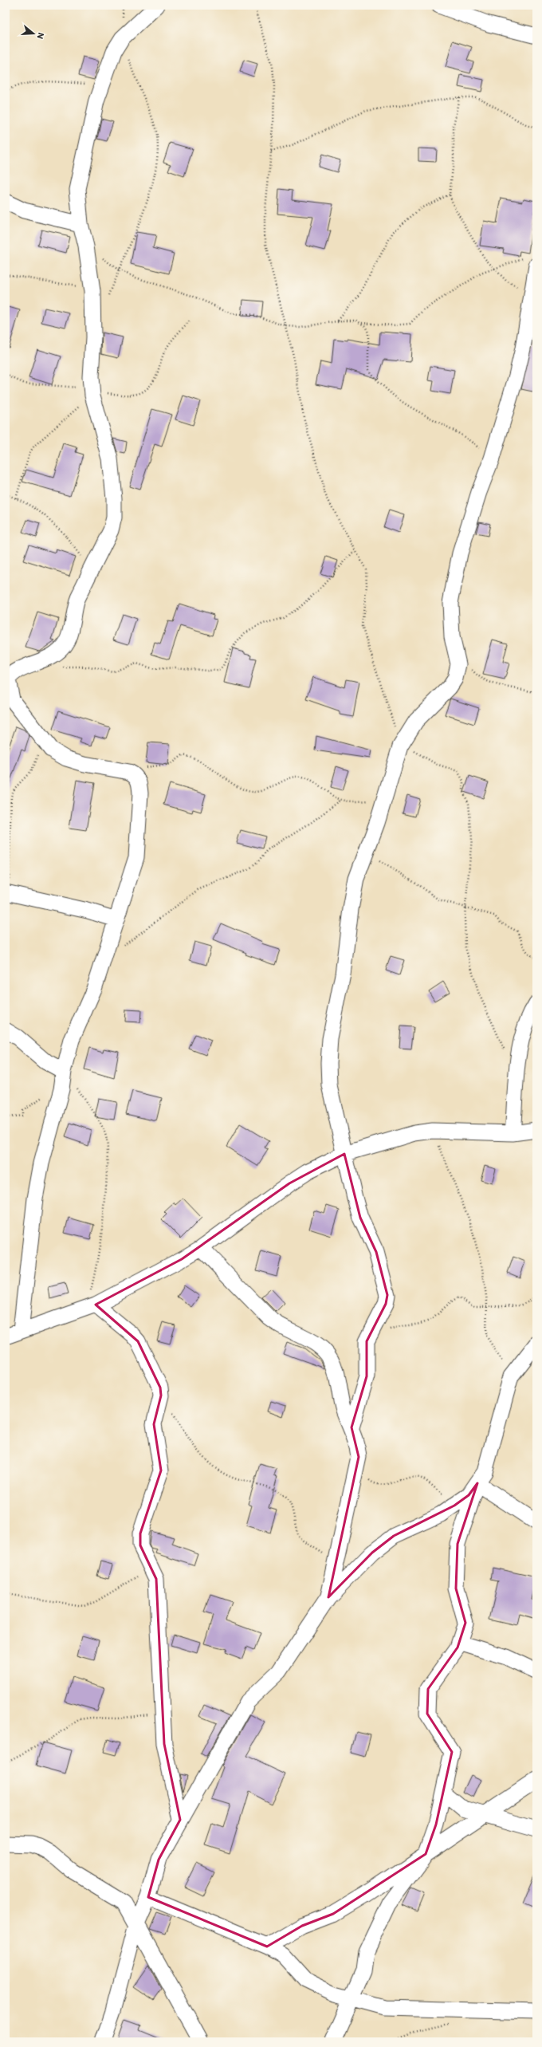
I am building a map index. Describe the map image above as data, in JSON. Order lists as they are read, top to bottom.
{
  "north": "right"
}
